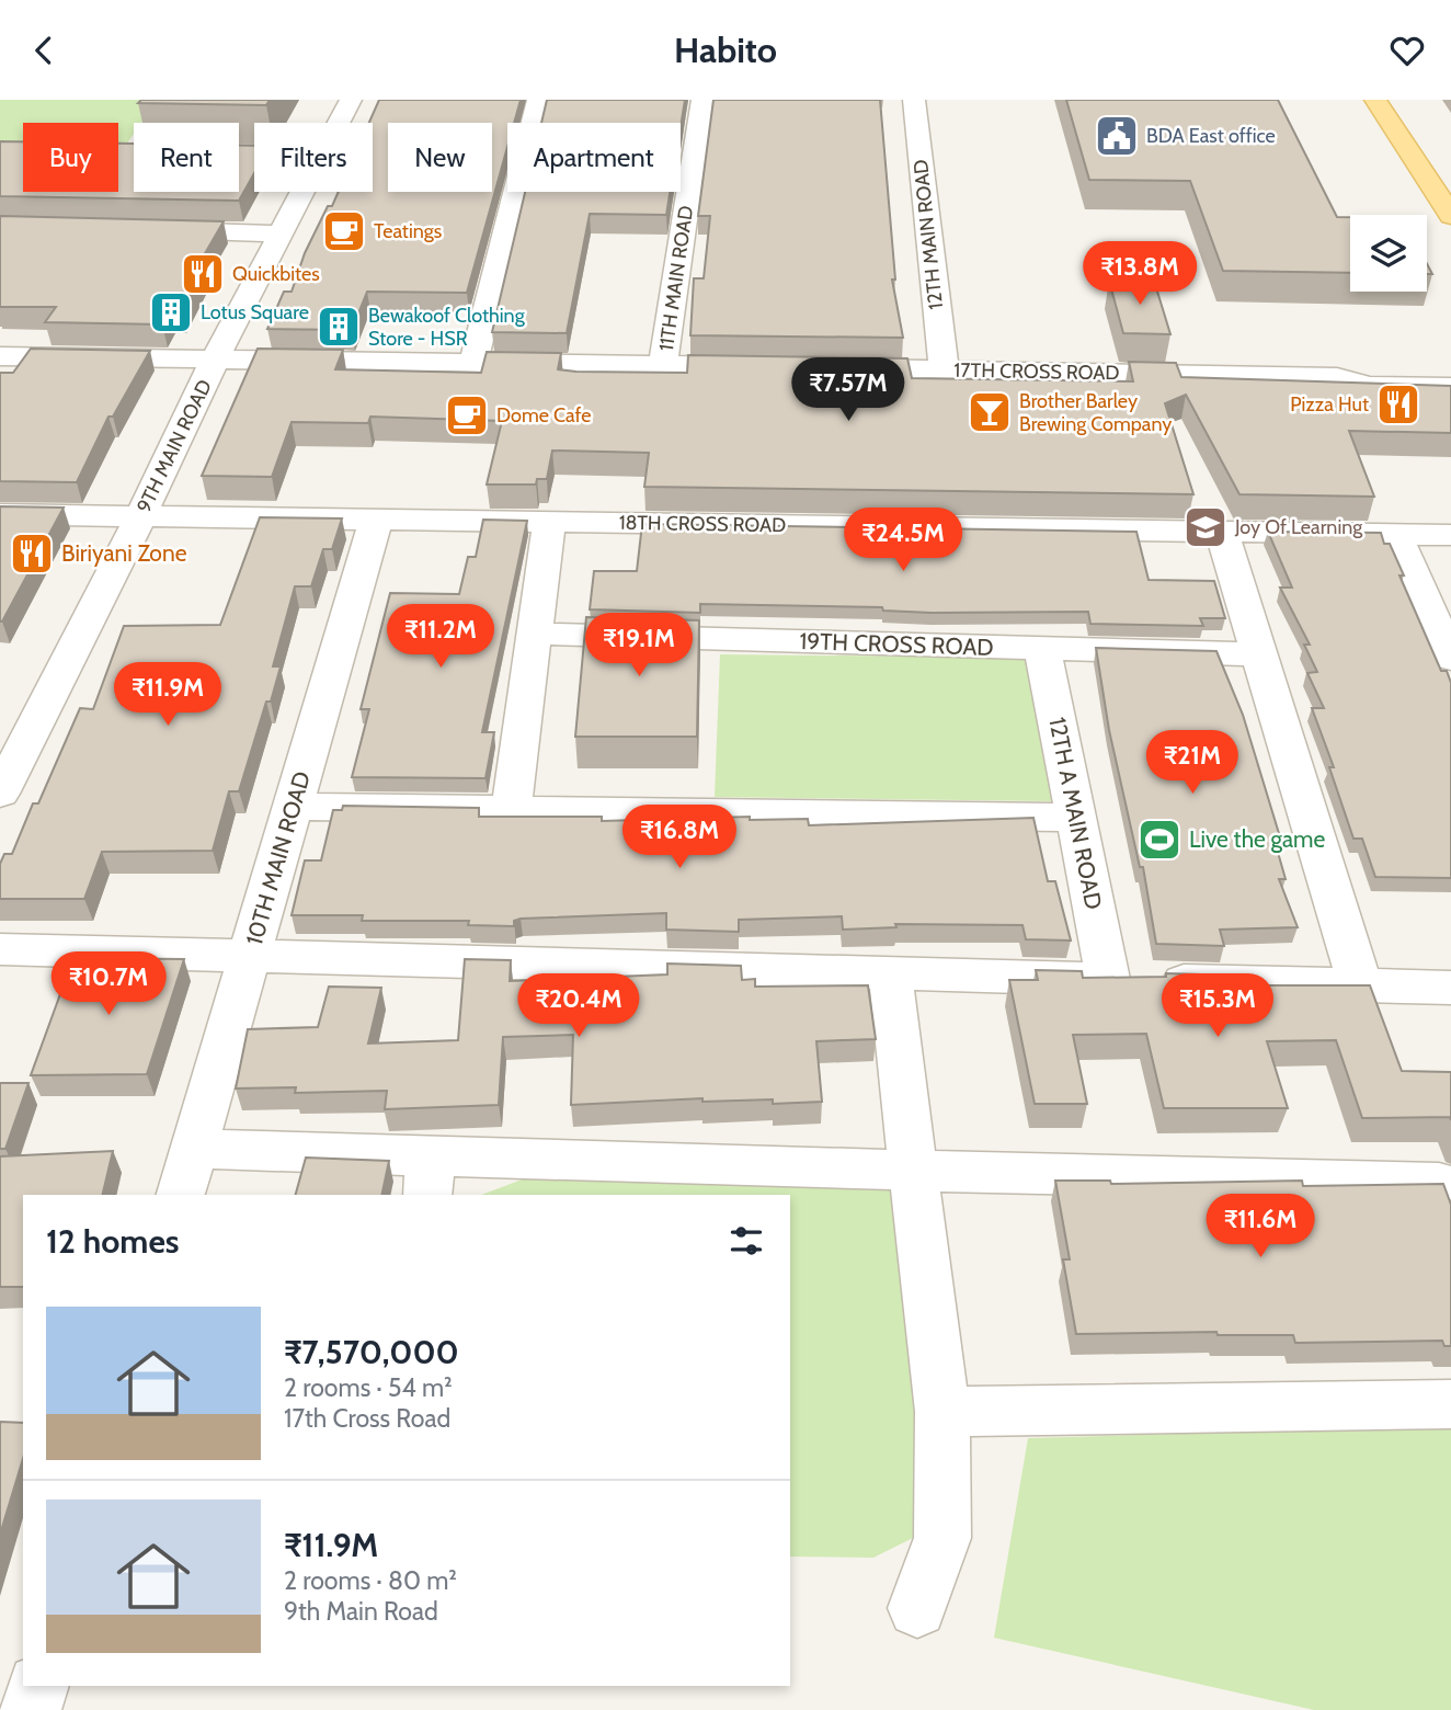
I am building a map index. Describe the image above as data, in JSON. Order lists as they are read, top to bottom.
{
  "streets": {
    "street": [
      "12TH MAIN ROAD",
      "11TH MAIN ROAD",
      "17TH CROSS ROAD",
      "9TH MAIN ROAD",
      "18TH CROSS ROAD",
      "19TH CROSS ROAD",
      "12TH A MAIN ROAD",
      "10TH MAIN ROAD"
    ]
  },
  "crossings": [
    ["12TH MAIN ROAD", "17TH CROSS ROAD"],
    ["9TH MAIN ROAD", "18TH CROSS ROAD"],
    ["18TH CROSS ROAD", "10TH MAIN ROAD"],
    ["19TH CROSS ROAD", "12TH A MAIN ROAD"]
  ],
  "places": {
    "public building": ["BDA East office"],
    "cafe": ["Teatings", "Dome Cafe"],
    "restaurant": ["Quickbites", "Pizza Hut", "Biriyani Zone"],
    "building": ["Lotus Square", "Bewakoof Clothing Store - HSR"],
    "bar": ["Brother Barley Brewing Company"],
    "school or university": ["Joy Of Learning"],
    "sports": ["Live the game"]
  },
  "page": {
    "header": "Habito",
    "chip": [
      "Buy",
      "Rent",
      "Filters",
      "New",
      "Apartment"
    ],
    "price": [
      "₹13.8M",
      "₹7.57M",
      "₹24.5M",
      "₹11.2M",
      "₹19.1M",
      "₹11.9M",
      "₹21M",
      "₹16.8M",
      "₹10.7M",
      "₹20.4M",
      "₹15.3M",
      "₹11.6M"
    ],
    "heading": "12 homes",
    "list": [
      {
        "name": "₹7,570,000",
        "note": "2 rooms · 54 m² · 17th Cross Road"
      },
      {
        "name": "₹11.9M",
        "note": "2 rooms · 80 m² · 9th Main Road"
      }
    ]
  }
}
